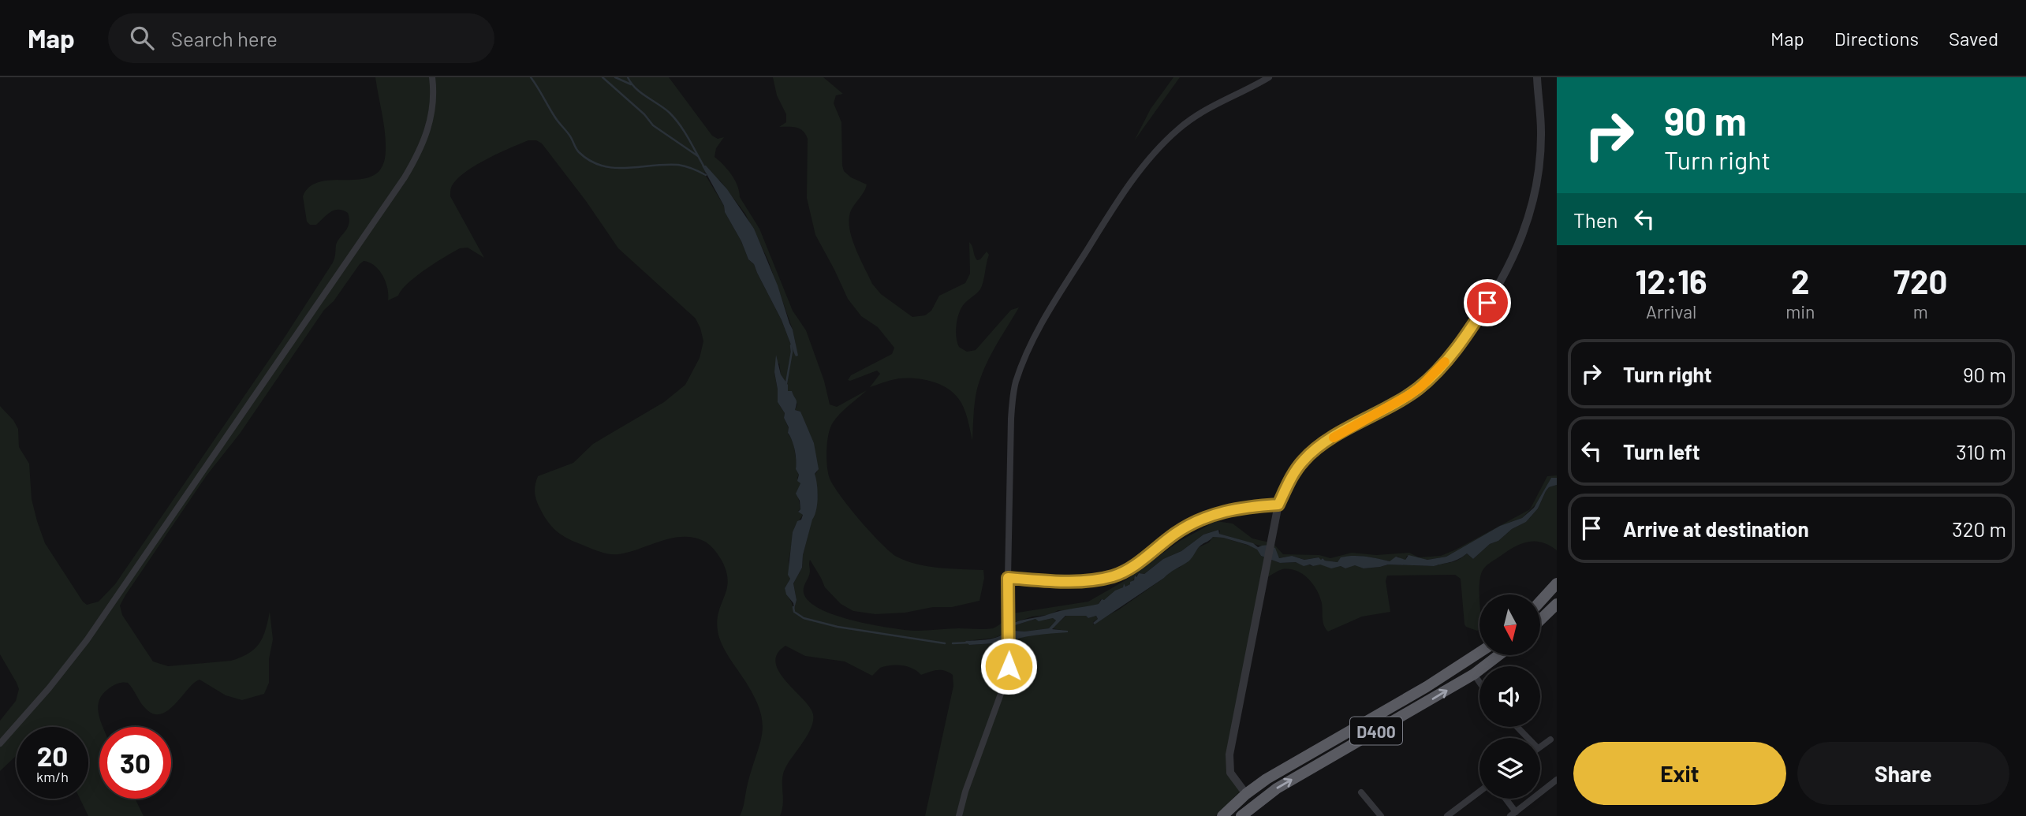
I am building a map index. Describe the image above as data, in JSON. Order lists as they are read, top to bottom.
{
  "streets": {
    "highway": ["D400"]
  },
  "north": "bottom",
  "page": {
    "header": "Map",
    "search": "Search here",
    "nav": ["Map", "Directions", "Saved"],
    "turn": ["90 m", "Turn right"],
    "then": "Then",
    "eta": [
      "12:16",
      "Arrival",
      "2",
      "min",
      "720",
      "m"
    ],
    "list": [
      {
        "name": "Turn right",
        "value": "90 m"
      },
      {
        "name": "Turn left",
        "value": "310 m"
      },
      {
        "name": "Arrive at destination",
        "value": "320 m"
      }
    ],
    "speed": "20 km/h",
    "limit": "30",
    "buttons": ["Exit", "Share"]
  }
}
